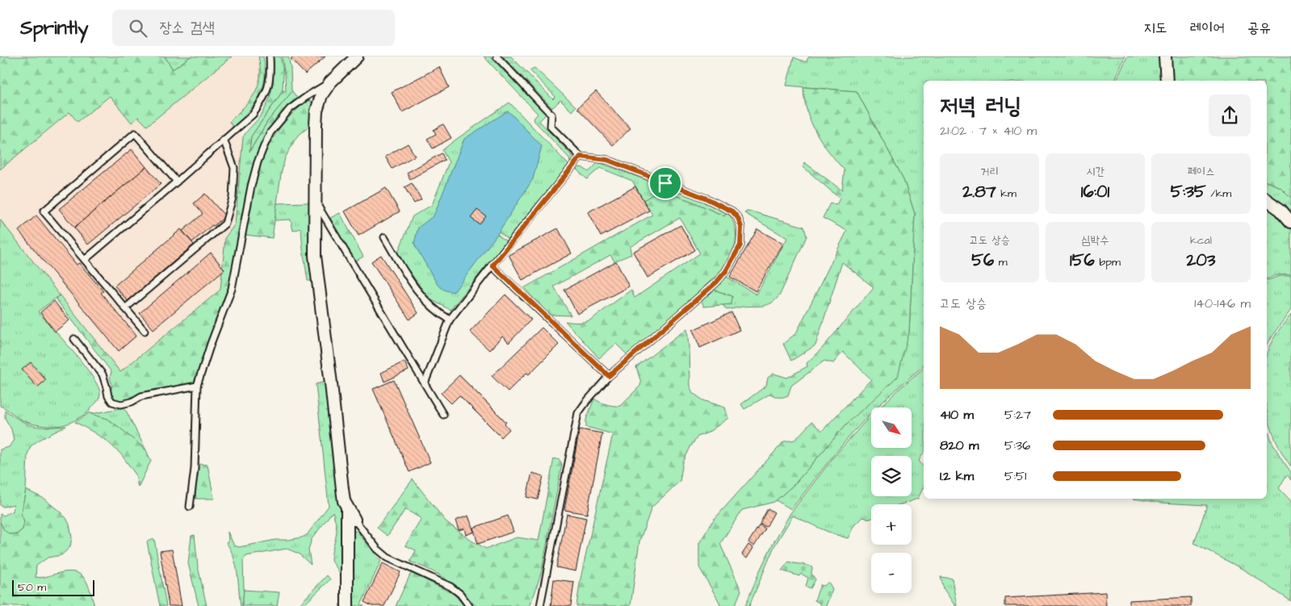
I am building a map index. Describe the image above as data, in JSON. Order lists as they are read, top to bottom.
{
  "scale_bar": "50 m",
  "north": "bottom right",
  "page": {
    "header": "Sprintly",
    "search": "장소 검색",
    "nav": ["지도", "레이어", "공유"],
    "heading": ["저녁 러닝", "21:02 · 7 × 410 m"],
    "stats": [
      ["거리", "2.87 km"],
      ["시간", "16:01"],
      ["페이스", "5:35 /km"],
      ["고도 상승", "56 m"],
      ["심박수", "156 bpm"],
      ["kcal", "203"]
    ],
    "chart": ["고도 상승", "140–146 m"],
    "list": [
      {
        "name": "410 m",
        "note": "5:27"
      },
      {
        "name": "820 m",
        "note": "5:36"
      },
      {
        "name": "1.2 km",
        "note": "5:51"
      }
    ],
    "map_buttons": ["+", "−"],
    "scale": "50 m"
  }
}
